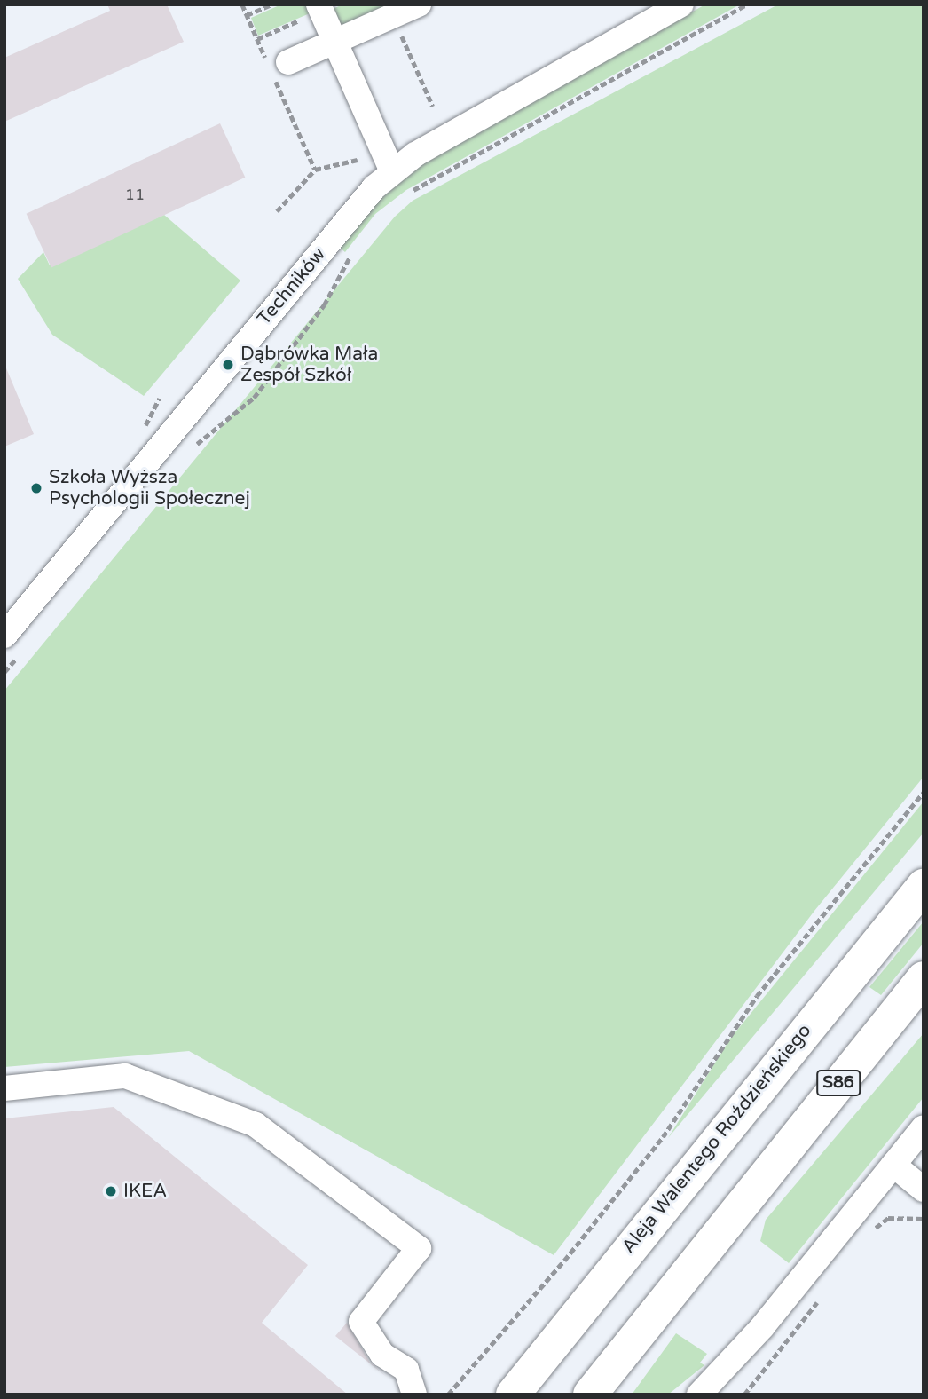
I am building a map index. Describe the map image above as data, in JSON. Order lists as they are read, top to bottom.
{
  "streets": {
    "highway": ["S86", "Aleja Walentego Roździeńskiego"],
    "street": ["Techników"]
  },
  "places": ["Dąbrówka Mała Zespół Szkół", "Szkoła Wyższa Psychologii Społecznej", "IKEA"],
  "house_numbers": ["11"]
}
